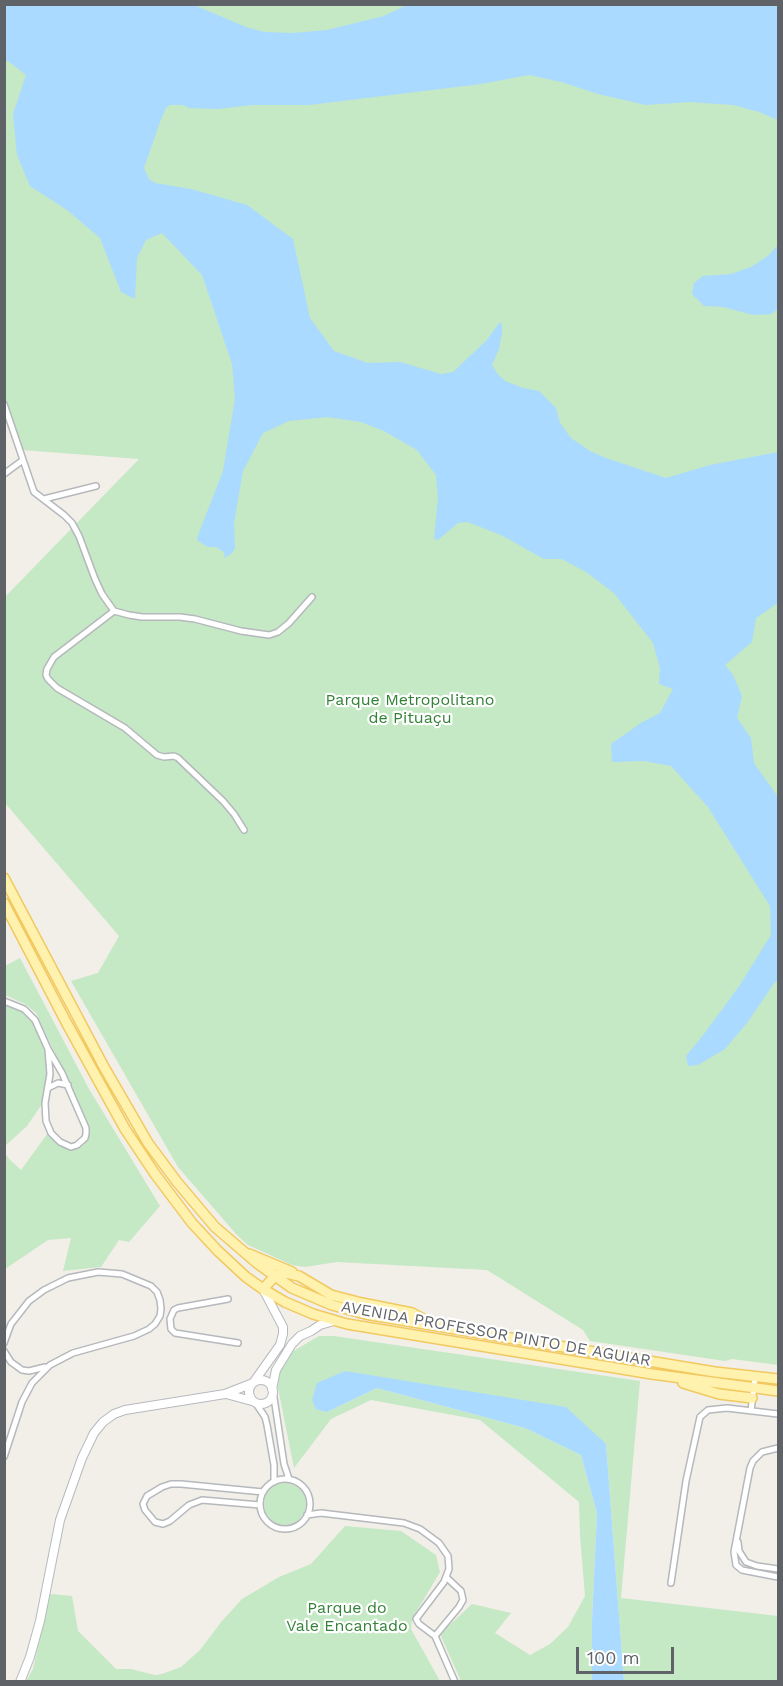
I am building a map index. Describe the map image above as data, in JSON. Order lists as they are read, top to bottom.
{
  "streets": {
    "main road": ["AVENIDA PROFESSOR PINTO DE AGUIAR"]
  },
  "parks": ["Parque Metropolitano de Pituaçu", "Parque do Vale Encantado"],
  "scale_bar": "100 m"
}
